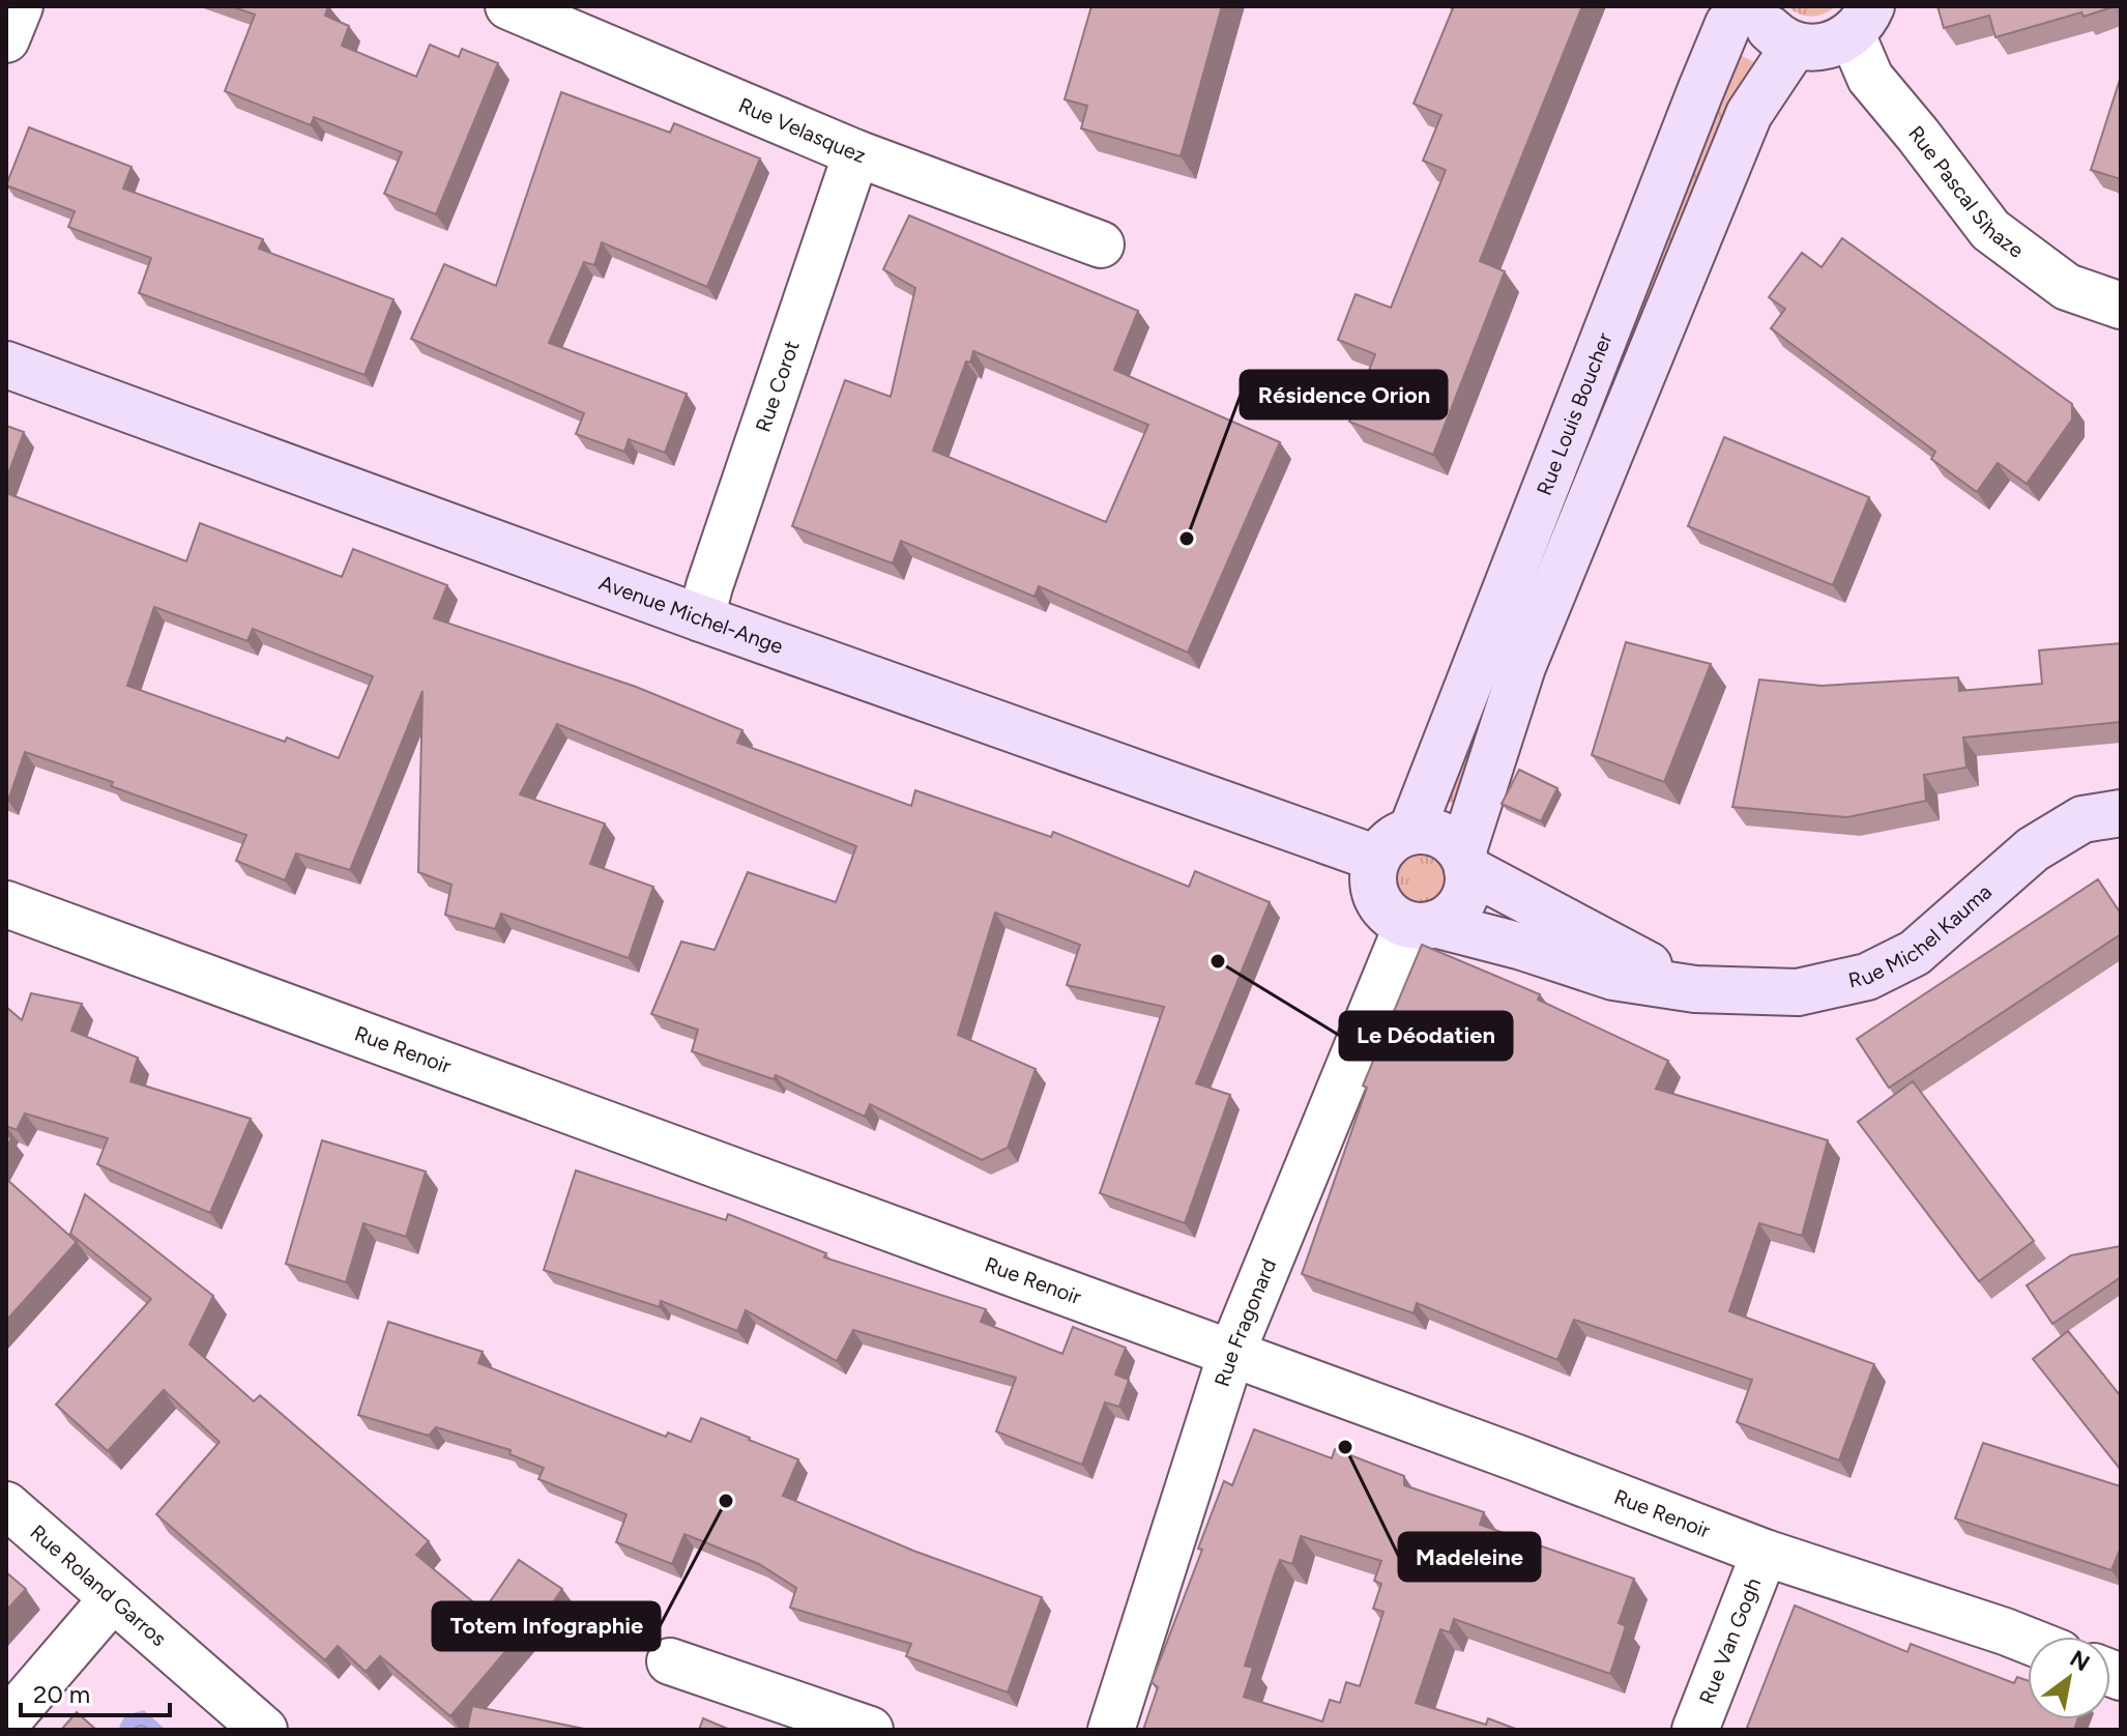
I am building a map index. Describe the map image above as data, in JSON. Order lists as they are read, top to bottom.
{
  "streets": {
    "main road": ["Rue Louis Boucher", "Avenue Michel-Ange", "Rue Michel Kauma"],
    "street": [
      "Rue Velasquez",
      "Rue Pascal Sihaze",
      "Rue Corot",
      "Rue Renoir",
      "Rue Fragonard",
      "Rue Roland Garros",
      "Rue Van Gogh"
    ]
  },
  "crossings": [
    ["Rue Velasquez", "Rue Corot"],
    ["Rue Corot", "Avenue Michel-Ange"],
    ["Rue Louis Boucher", "Avenue Michel-Ange"],
    ["Rue Louis Boucher", "Rue Michel Kauma"],
    ["Rue Louis Boucher", "Rue Fragonard"],
    ["Avenue Michel-Ange", "Rue Michel Kauma"],
    ["Avenue Michel-Ange", "Rue Fragonard"],
    ["Rue Michel Kauma", "Rue Fragonard"],
    ["Rue Renoir", "Rue Fragonard"],
    ["Rue Renoir", "Rue Van Gogh"]
  ],
  "places": [
    "Résidence Orion",
    "Le Déodatien",
    "Madeleine",
    "Totem Infographie"
  ],
  "scale_bar": "20 m",
  "north": "top right"
}
